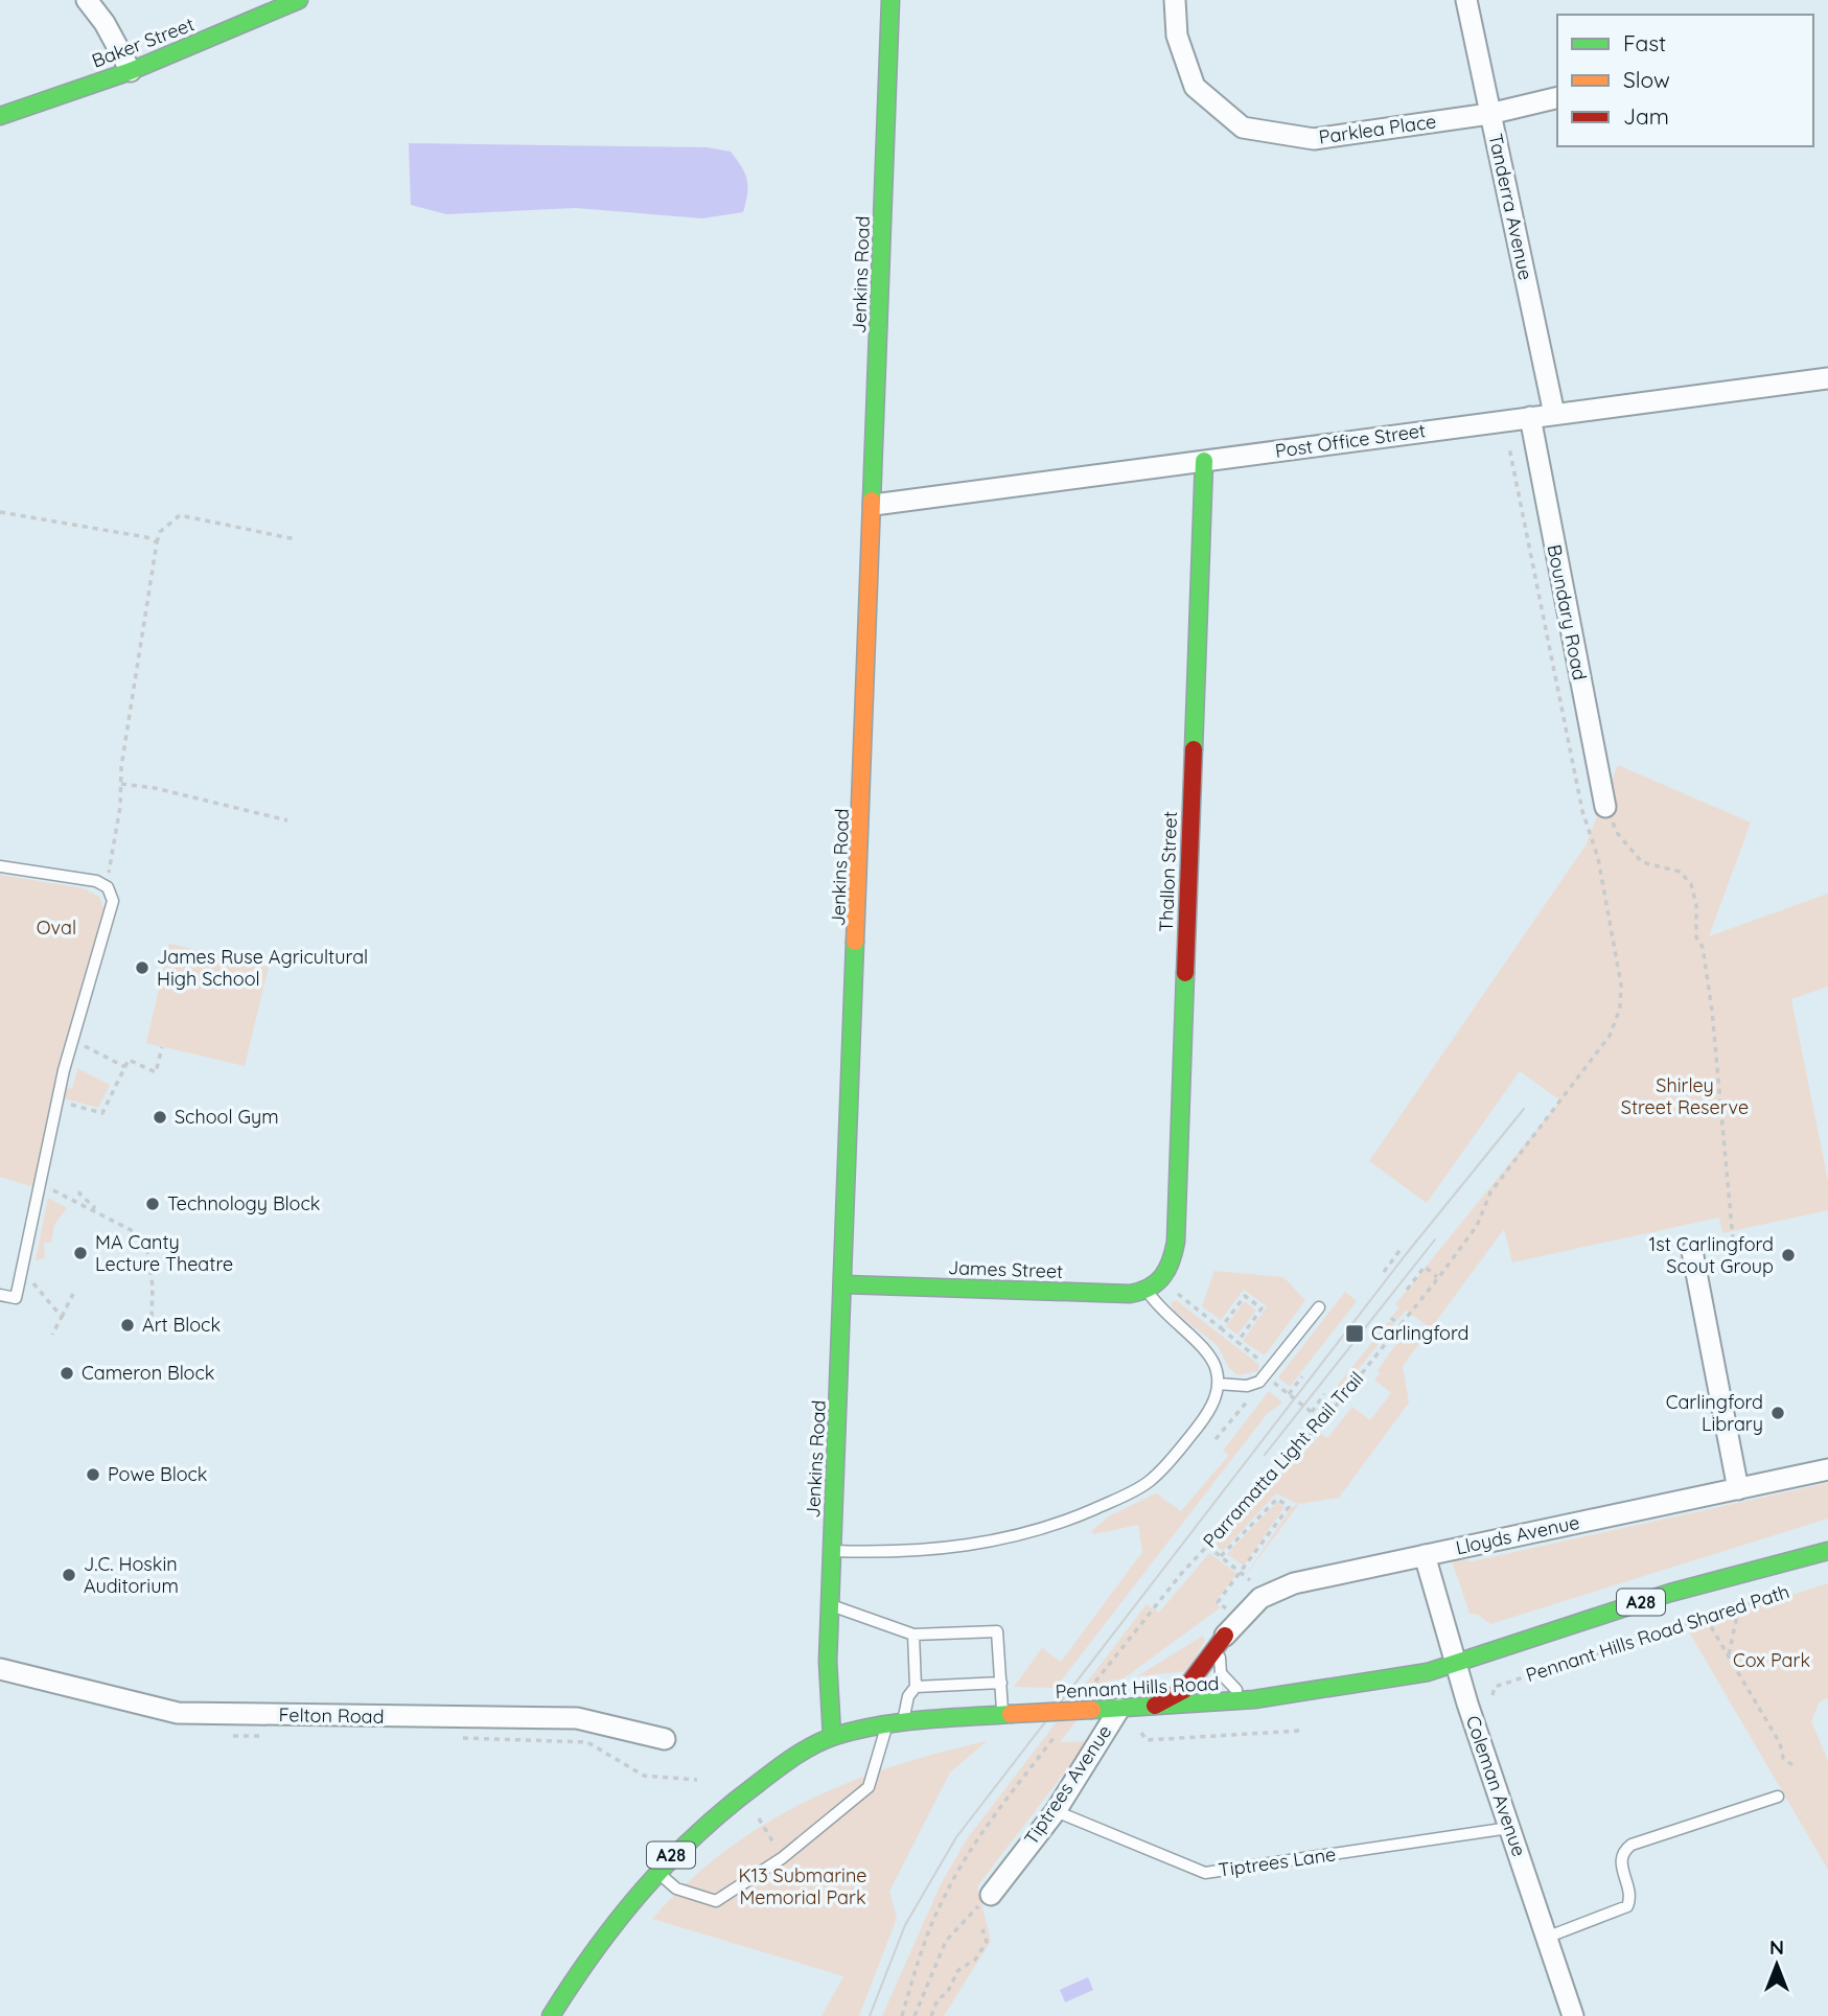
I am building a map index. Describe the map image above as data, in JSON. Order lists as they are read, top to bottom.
{
  "streets": {
    "main road": [
      "Baker Street",
      "Jenkins Road",
      "Thallon Street",
      "James Street",
      "A28",
      "Pennant Hills Road"
    ],
    "street": [
      "Parklea Place",
      "Tanderra Avenue",
      "Post Office Street",
      "Boundary Road",
      "Lloyds Avenue",
      "Felton Road",
      "Tiptrees Avenue",
      "Coleman Avenue"
    ],
    "lane": ["Tiptrees Lane"],
    "path": ["Parramatta Light Rail Trail", "Pennant Hills Road Shared Path"]
  },
  "crossings": [
    ["Parklea Place", "Tanderra Avenue"],
    ["Tanderra Avenue", "Post Office Street"],
    ["Jenkins Road", "Post Office Street"],
    ["Jenkins Road", "James Street"],
    ["Jenkins Road", "Pennant Hills Road"],
    ["Post Office Street", "Boundary Road"],
    ["Post Office Street", "Thallon Street"],
    ["Thallon Street", "James Street"],
    ["Lloyds Avenue", "Coleman Avenue"],
    ["Pennant Hills Road", "Tiptrees Avenue"],
    ["Pennant Hills Road", "Coleman Avenue"],
    ["Tiptrees Avenue", "Tiptrees Lane"],
    ["Coleman Avenue", "Tiptrees Lane"]
  ],
  "parks": [
    "Oval",
    "Shirley Street Reserve",
    "Cox Park",
    "K13 Submarine Memorial Park"
  ],
  "places": {
    "other": [
      "James Ruse Agricultural High School",
      "School Gym",
      "Technology Block",
      "MA Canty Lecture Theatre",
      "1st Carlingford Scout Group",
      "Art Block",
      "Cameron Block",
      "Carlingford Library",
      "Powe Block",
      "J.C. Hoskin Auditorium"
    ],
    "transit": ["Carlingford"]
  },
  "legend": ["Fast", "Slow", "Jam"],
  "north": "top"
}
